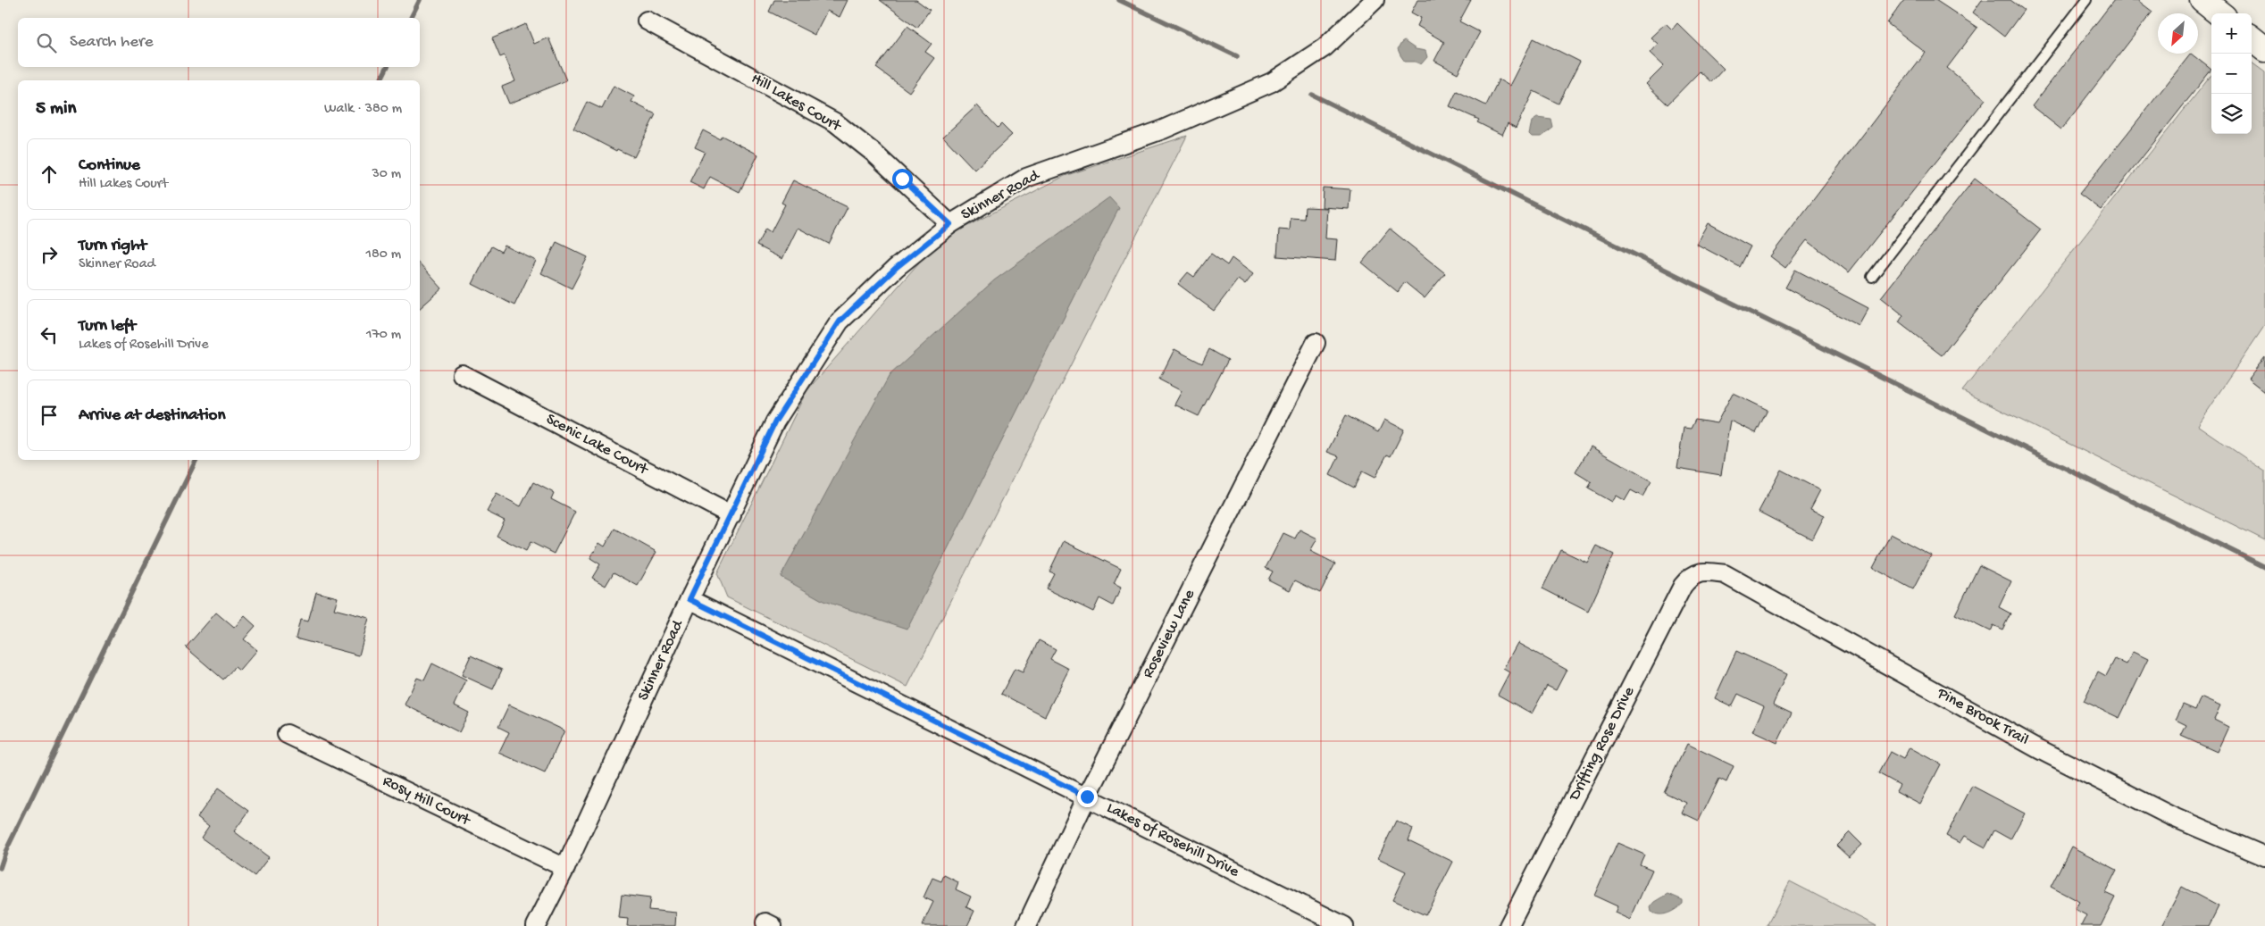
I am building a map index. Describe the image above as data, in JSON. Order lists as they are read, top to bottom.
{
  "streets": {
    "street": [
      "Hill Lakes Court",
      "Skinner Road",
      "Scenic Lake Court",
      "Roseview Lane",
      "Pine Brook Trail",
      "Drifting Rose Drive",
      "Rosy Hill Court",
      "Lakes of Rosehill Drive"
    ]
  },
  "crossings": [
    ["Hill Lakes Court", "Skinner Road"],
    ["Skinner Road", "Scenic Lake Court"],
    ["Skinner Road", "Rosy Hill Court"],
    ["Skinner Road", "Lakes of Rosehill Drive"],
    ["Roseview Lane", "Lakes of Rosehill Drive"],
    ["Pine Brook Trail", "Drifting Rose Drive"]
  ],
  "north": "bottom left",
  "page": {
    "map_buttons": ["+", "−"],
    "search": "Search here",
    "heading": ["5 min", "Walk · 380 m"],
    "list": [
      ["Continue", "Hill Lakes Court", "30 m"],
      ["Turn right", "Skinner Road", "180 m"],
      ["Turn left", "Lakes of Rosehill Drive", "170 m"],
      "Arrive at destination"
    ]
  }
}
